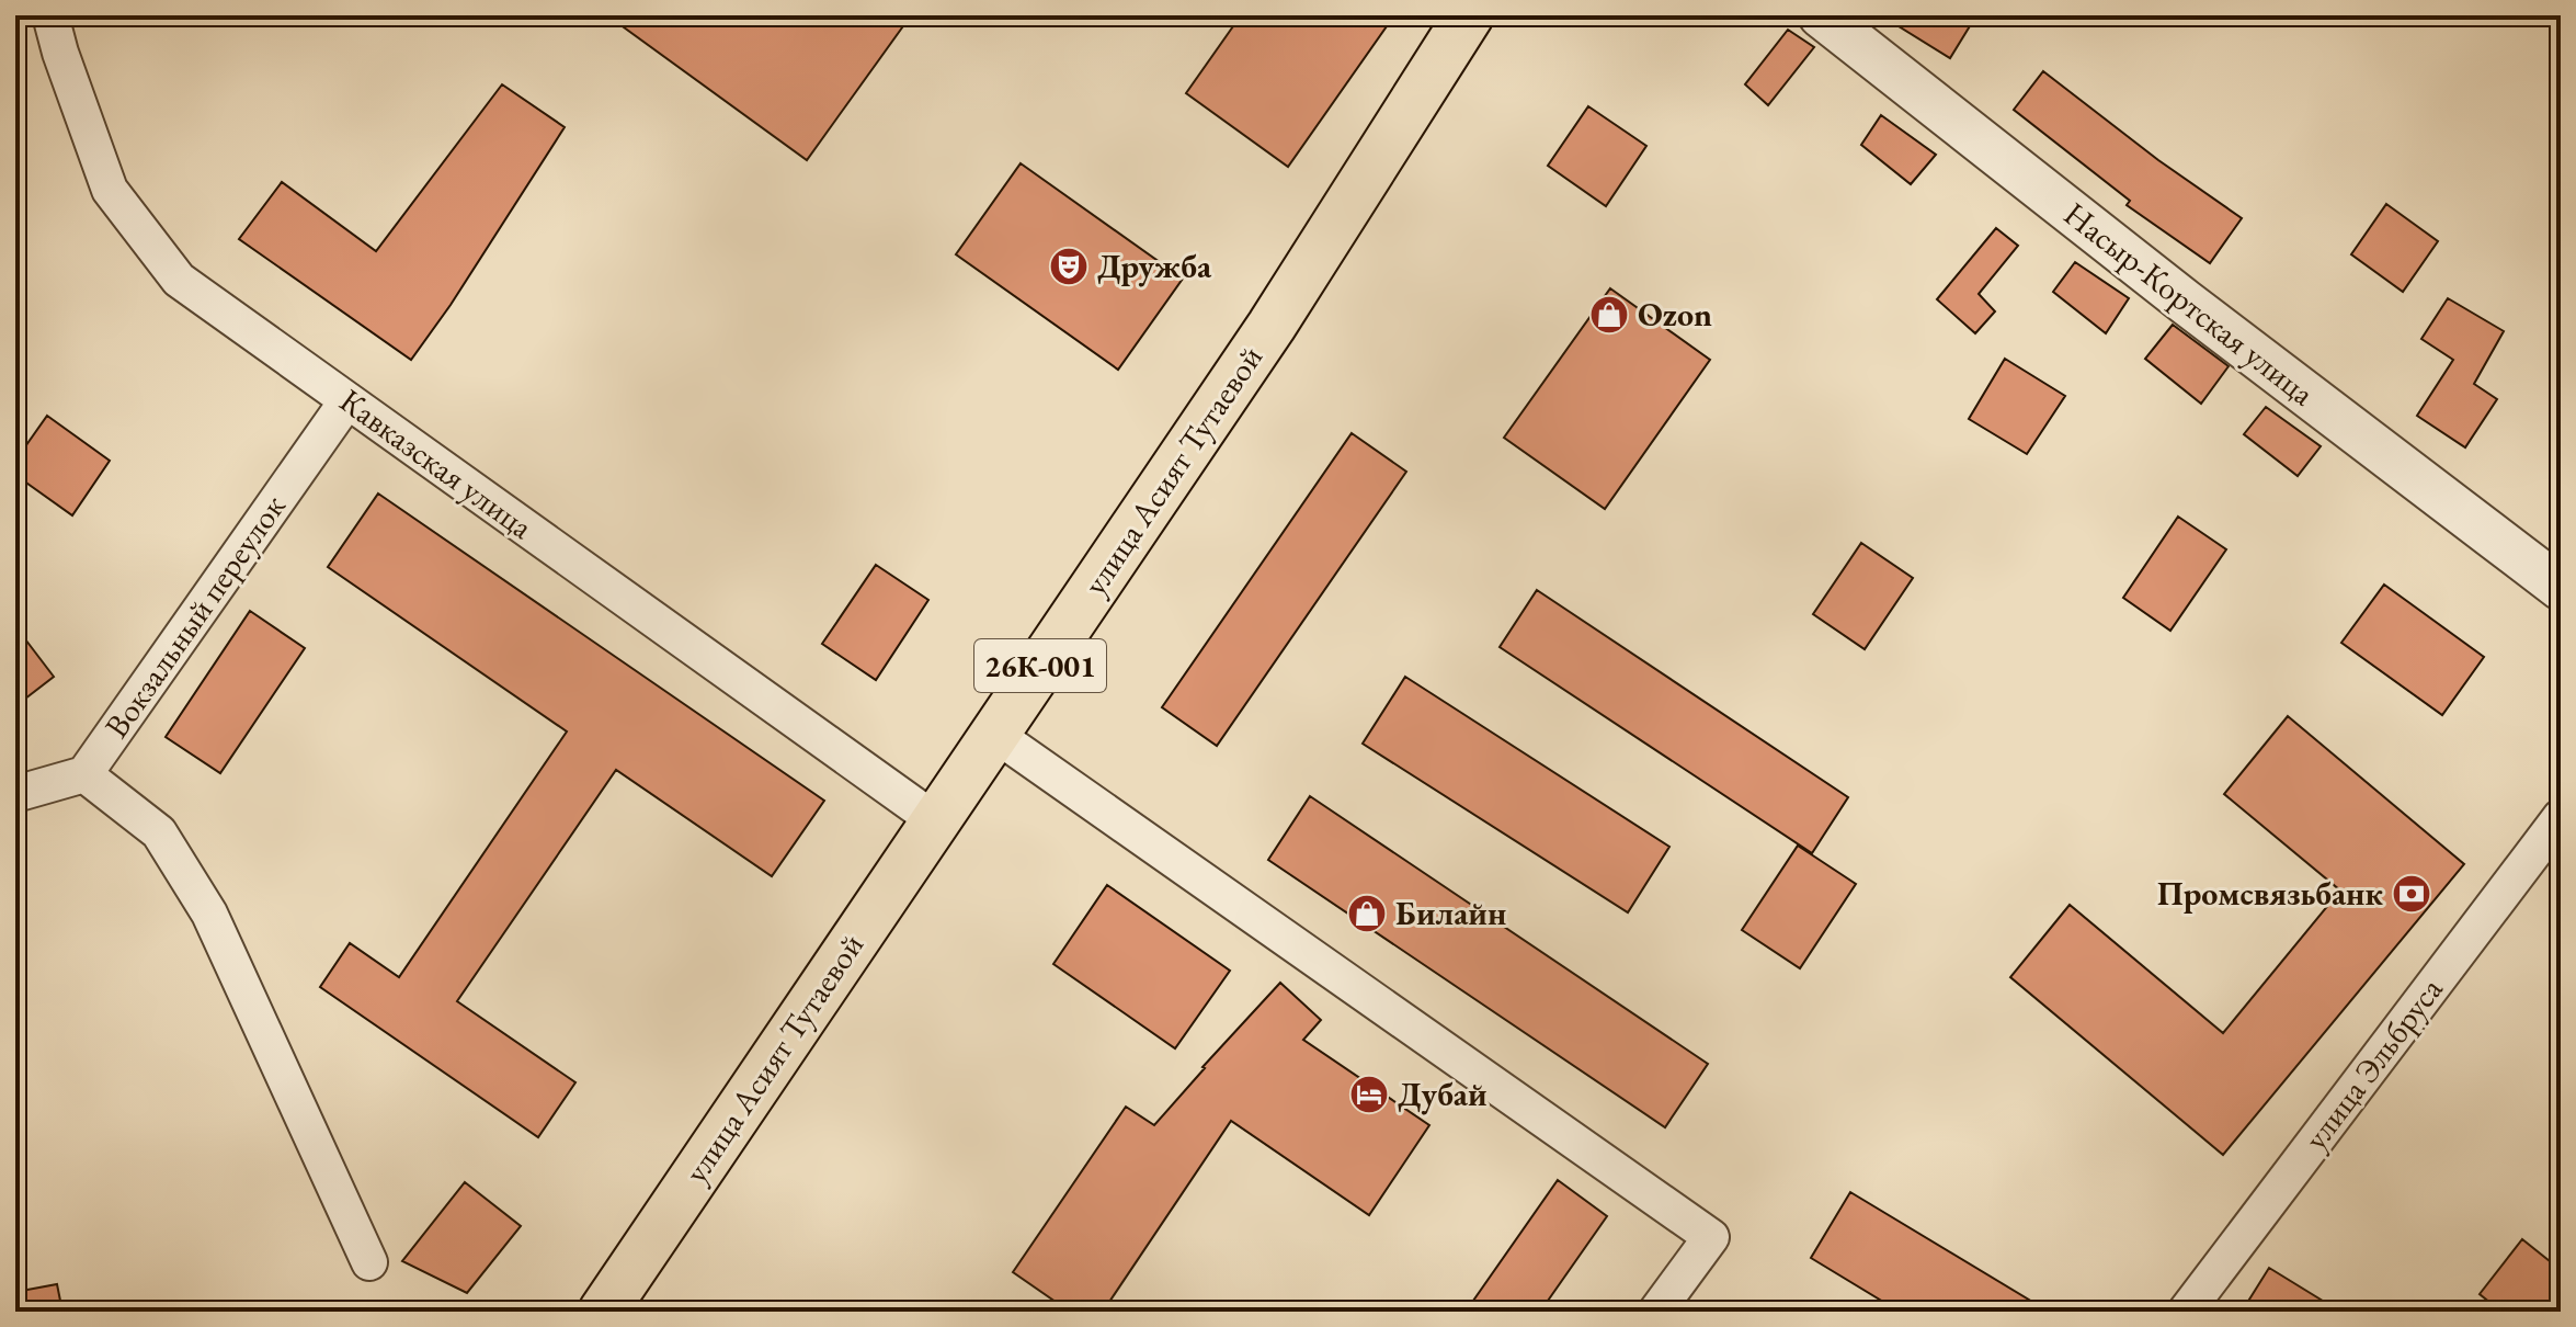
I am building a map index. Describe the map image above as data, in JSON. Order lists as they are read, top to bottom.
{
  "streets": {
    "main road": ["улица Асият Тутаевой", "26К-001"],
    "street": [
      "Насыр-Кортская улица",
      "Кавказская улица",
      "Вокзальный переулок",
      "улица Эльбруса"
    ]
  },
  "crossings": [
    ["Кавказская улица", "улица Асият Тутаевой"],
    ["Кавказская улица", "Вокзальный переулок"]
  ],
  "places": {
    "theatre": ["Дружба"],
    "shop": ["Ozon", "Билайн"],
    "bank": ["Промсвязьбанк"],
    "hotel": ["Дубай"]
  }
}
